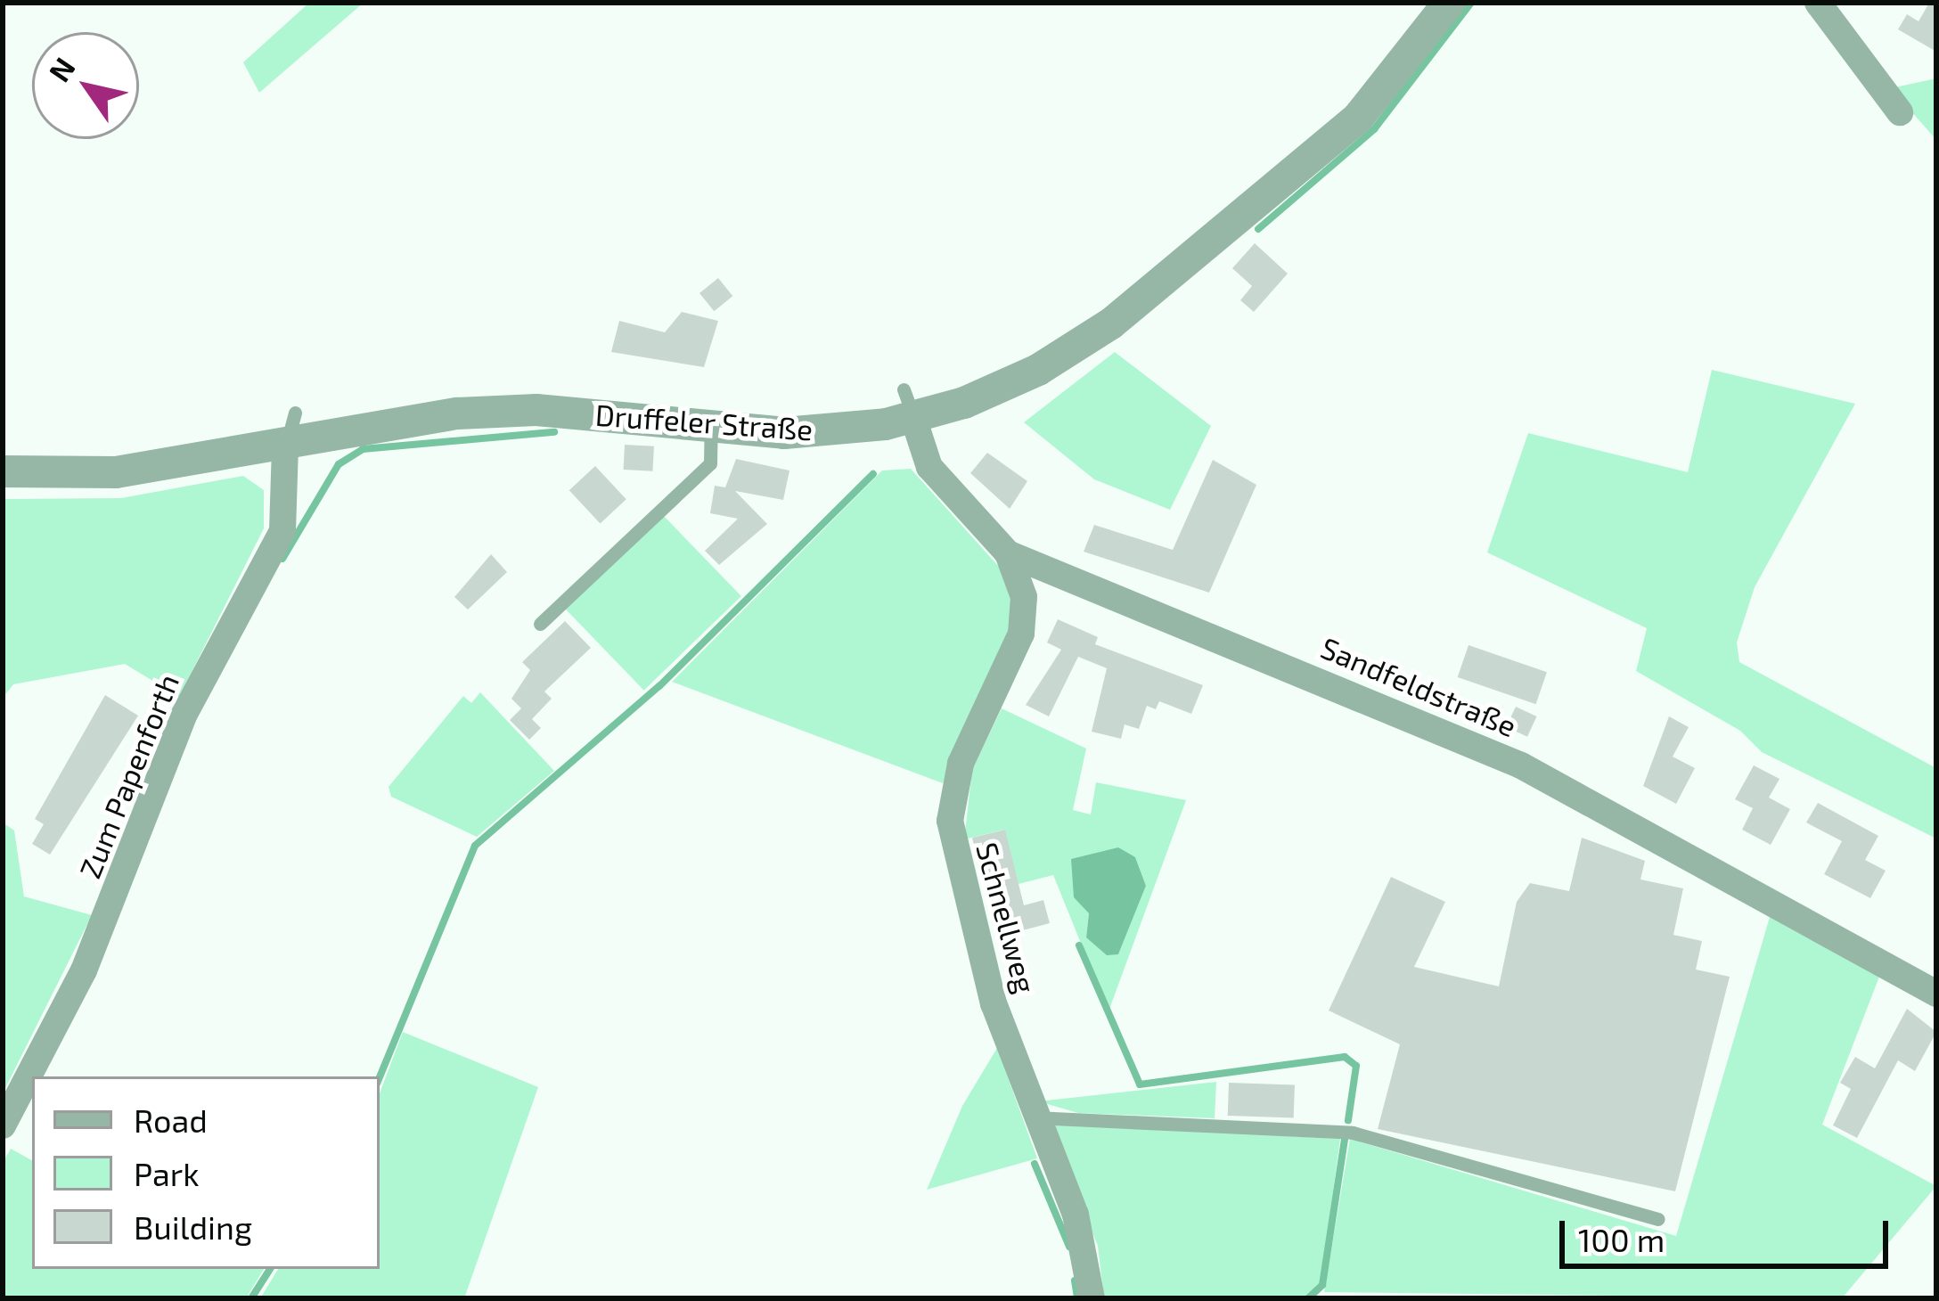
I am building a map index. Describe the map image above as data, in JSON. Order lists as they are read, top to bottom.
{
  "streets": {
    "street": [
      "Druffeler Straße",
      "Sandfeldstraße",
      "Zum Papenforth",
      "Schnellweg"
    ]
  },
  "crossings": [
    ["Druffeler Straße", "Sandfeldstraße"],
    ["Druffeler Straße", "Zum Papenforth"],
    ["Sandfeldstraße", "Schnellweg"]
  ],
  "legend": ["Road", "Park", "Building"],
  "scale_bar": "100 m",
  "north": "top left"
}
